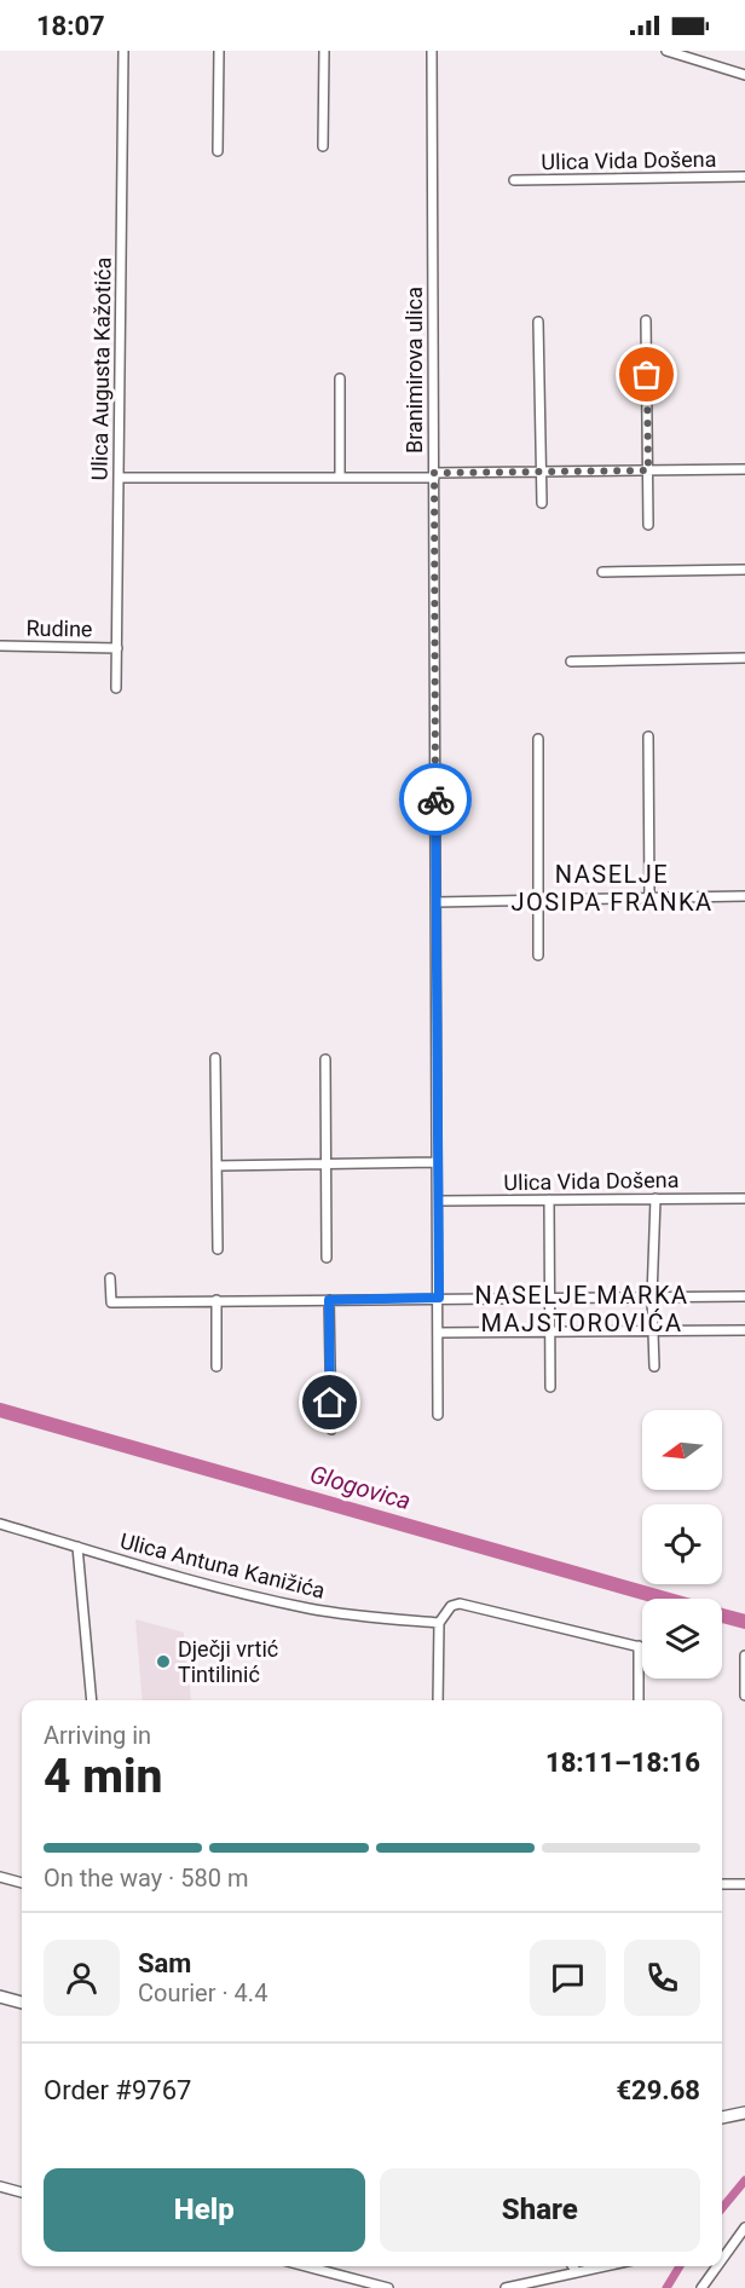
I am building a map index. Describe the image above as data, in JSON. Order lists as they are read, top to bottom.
{
  "streets": {
    "street": [
      "Ulica Vida Došena",
      "Ulica Augusta Kažotića",
      "Branimirova ulica",
      "Rudine",
      "Ulica Antuna Kanižića"
    ]
  },
  "crossings": [
    ["Ulica Vida Došena", "Branimirova ulica"],
    ["Ulica Augusta Kažotića", "Rudine"]
  ],
  "districts": ["NASELJE JOSIPA FRANKA", "NASELJE MARKA MAJSTOROVIĆA"],
  "water": ["Glogovica"],
  "places": ["Dječji vrtić Tintilinić"],
  "north": "left",
  "page": {
    "status": "18:07",
    "heading": ["4 min", "Arriving in", "18:11–18:16"],
    "panel": [
      "Sam",
      "Courier · 4.4",
      "Order #9767",
      "€29.68"
    ],
    "bar": "On the way · 580 m",
    "buttons": ["Help", "Share"]
  }
}
